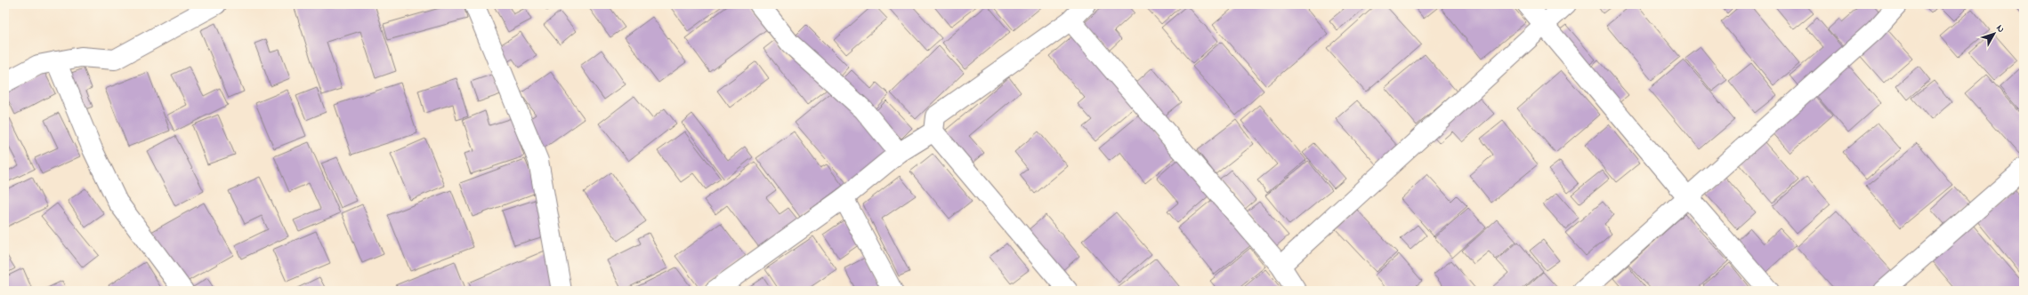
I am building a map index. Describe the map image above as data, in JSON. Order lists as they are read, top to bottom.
{
  "north": "top right"
}
